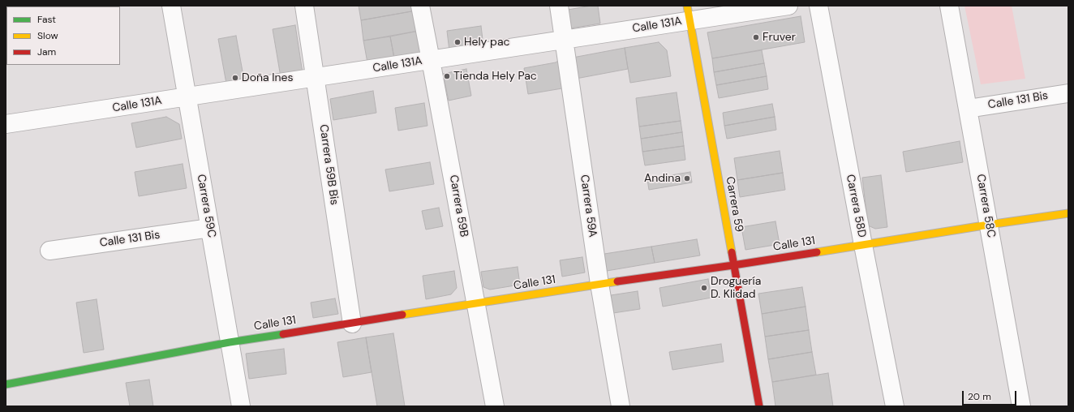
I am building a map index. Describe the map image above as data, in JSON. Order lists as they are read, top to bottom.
{
  "streets": {
    "street": [
      "Calle 131A",
      "Calle 131 Bis",
      "Carrera 59B Bis",
      "Carrera 59",
      "Carrera 59C",
      "Carrera 59B",
      "Carrera 59A",
      "Carrera 58D",
      "Carrera 58C",
      "Calle 131"
    ]
  },
  "crossings": [
    ["Calle 131A", "Carrera 59B Bis"],
    ["Calle 131A", "Carrera 59"],
    ["Calle 131A", "Carrera 59C"],
    ["Calle 131A", "Carrera 59B"],
    ["Calle 131A", "Carrera 59A"],
    ["Calle 131 Bis", "Carrera 59C"],
    ["Calle 131 Bis", "Carrera 58C"],
    ["Carrera 59B Bis", "Calle 131"],
    ["Carrera 59", "Calle 131"],
    ["Carrera 59C", "Calle 131"],
    ["Carrera 59B", "Calle 131"],
    ["Carrera 59A", "Calle 131"],
    ["Carrera 58D", "Calle 131"],
    ["Carrera 58C", "Calle 131"]
  ],
  "places": [
    "Fruver",
    "Hely pac",
    "Tienda Hely Pac",
    "Doña Ines",
    "Andina",
    "Droguería D. Klidad"
  ],
  "legend": ["Fast", "Slow", "Jam"],
  "scale_bar": "20 m"
}
